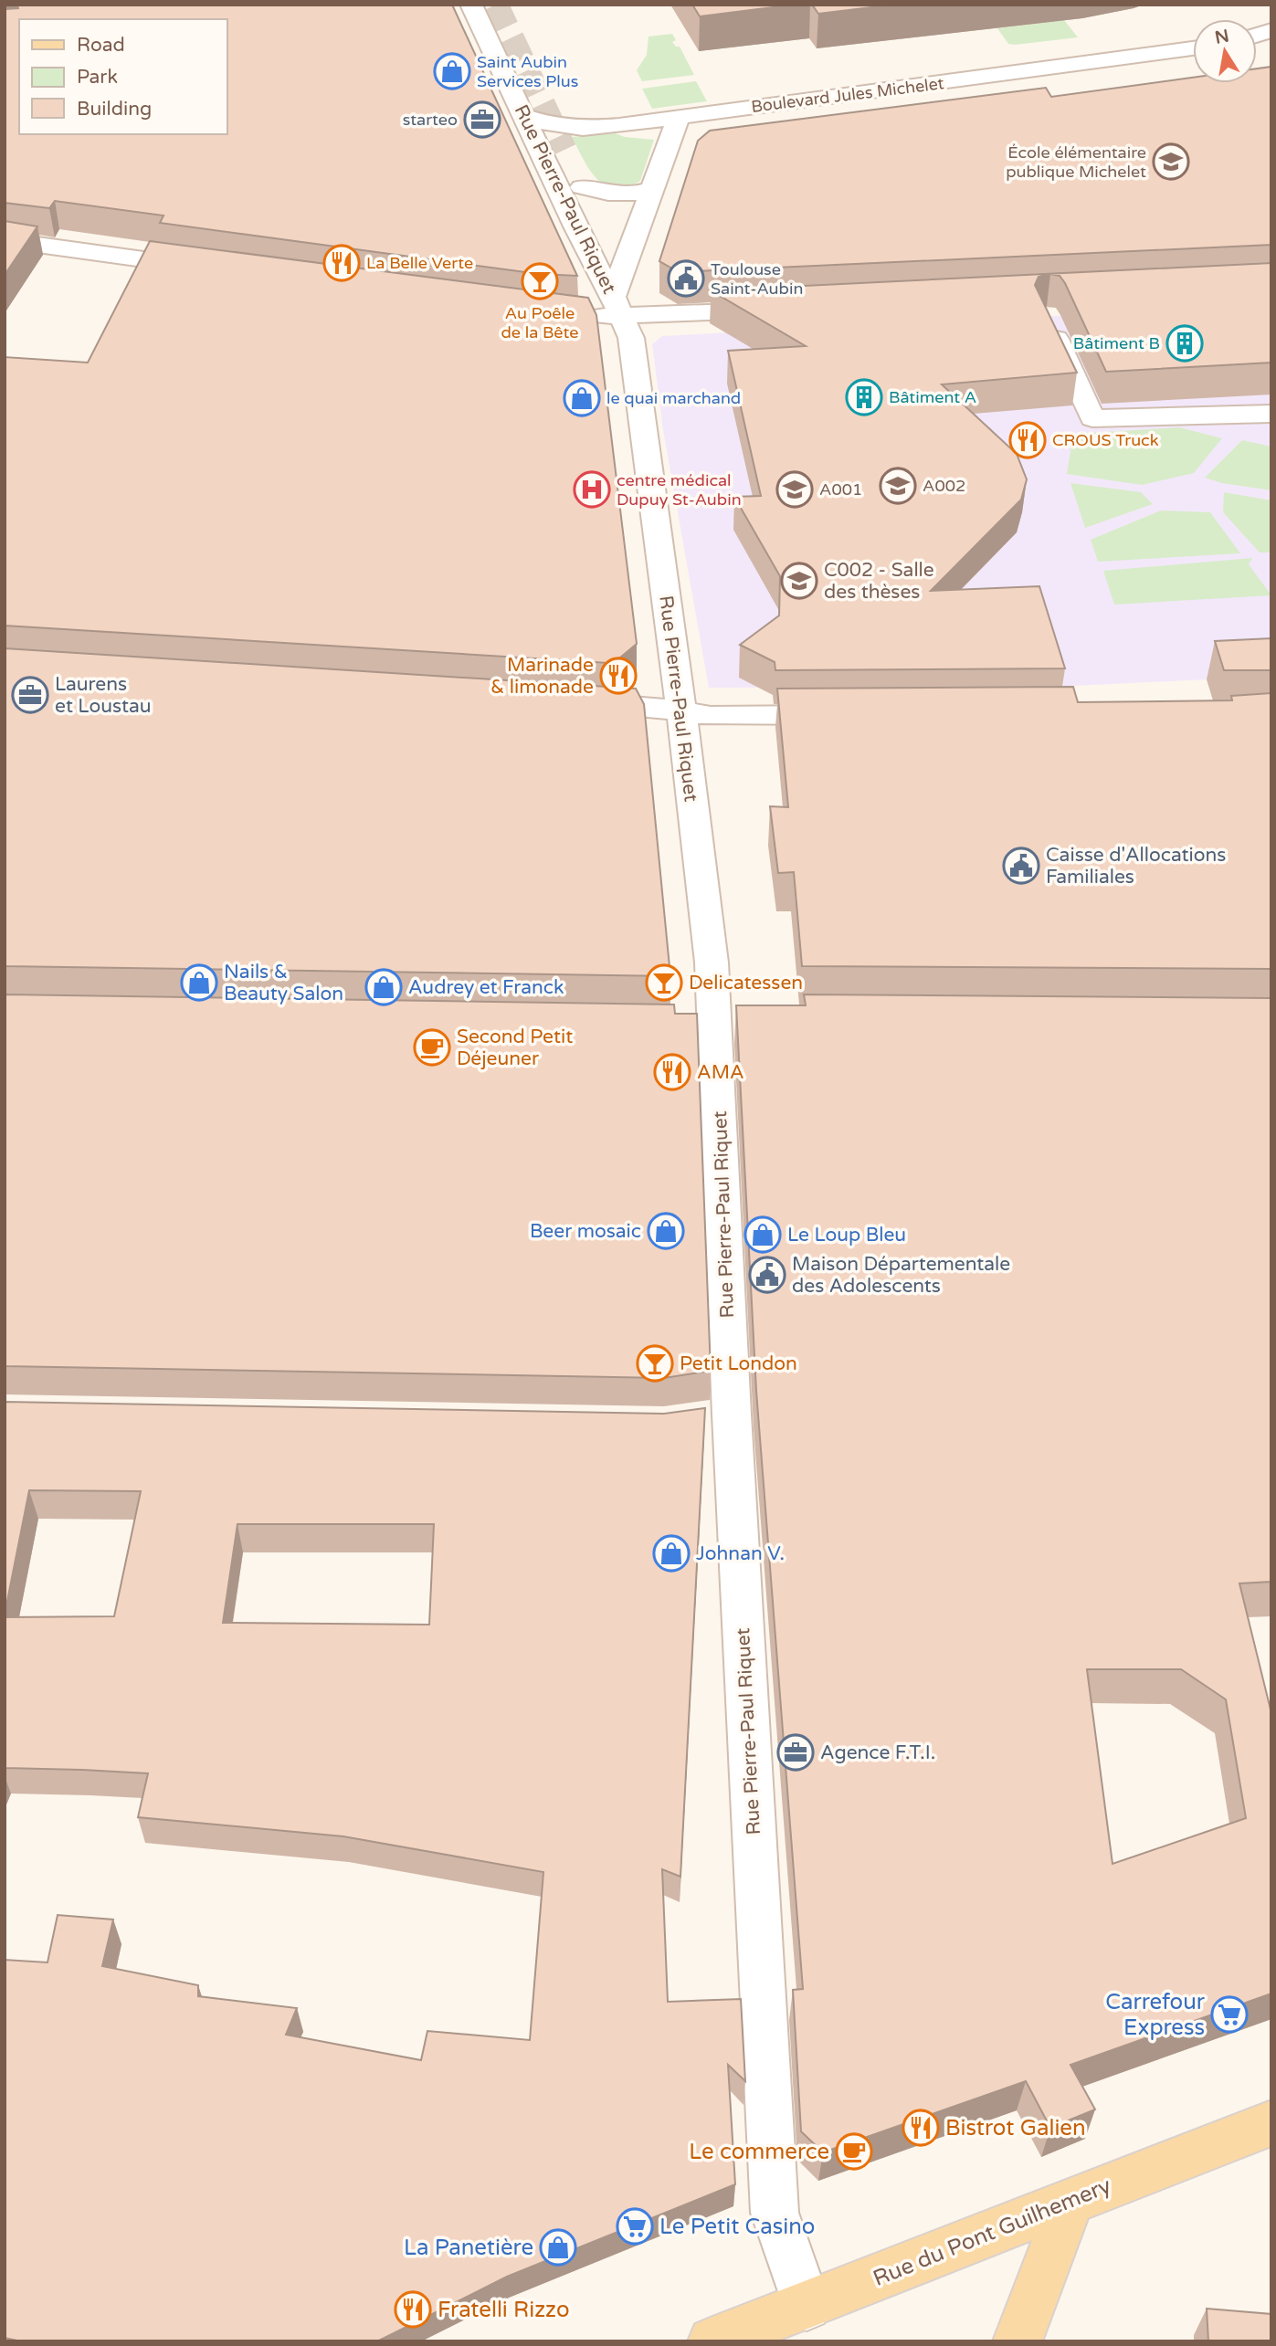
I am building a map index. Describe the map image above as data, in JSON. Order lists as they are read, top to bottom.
{
  "streets": {
    "main road": ["Rue du Pont Guilhemery"],
    "street": ["Boulevard Jules Michelet", "Rue Pierre-Paul Riquet"]
  },
  "crossings": [
    ["Boulevard Jules Michelet", "Rue Pierre-Paul Riquet"],
    ["Rue Pierre-Paul Riquet", "Rue du Pont Guilhemery"]
  ],
  "places": {
    "shop": [
      "Saint Aubin Services Plus",
      "le quai marchand",
      "Nails & Beauty Salon",
      "Audrey et Franck",
      "Beer mosaic",
      "Le Loup Bleu",
      "Johnan V.",
      "La Panetière"
    ],
    "office": ["starteo", "Laurens et Loustau", "Agence F.T.I."],
    "school or university": [
      "École élémentaire publique Michelet",
      "A002",
      "A001",
      "C002 - Salle des thèses"
    ],
    "restaurant": [
      "La Belle Verte",
      "CROUS Truck",
      "Marinade & limonade",
      "AMA",
      "Bistrot Galien",
      "Fratelli Rizzo"
    ],
    "public building": ["Toulouse Saint-Aubin", "Caisse d'Allocations Familiales", "Maison Départementale des Adolescents"],
    "bar": ["Au Poêle de la Bête", "Delicatessen", "Petit London"],
    "building": ["Bâtiment B", "Bâtiment A"],
    "hospital": ["centre médical Dupuy St-Aubin"],
    "cafe": ["Second Petit Déjeuner", "Le commerce"],
    "supermarket": ["Carrefour Express", "Le Petit Casino"]
  },
  "legend": ["Road", "Park", "Building"],
  "north": "top"
}
